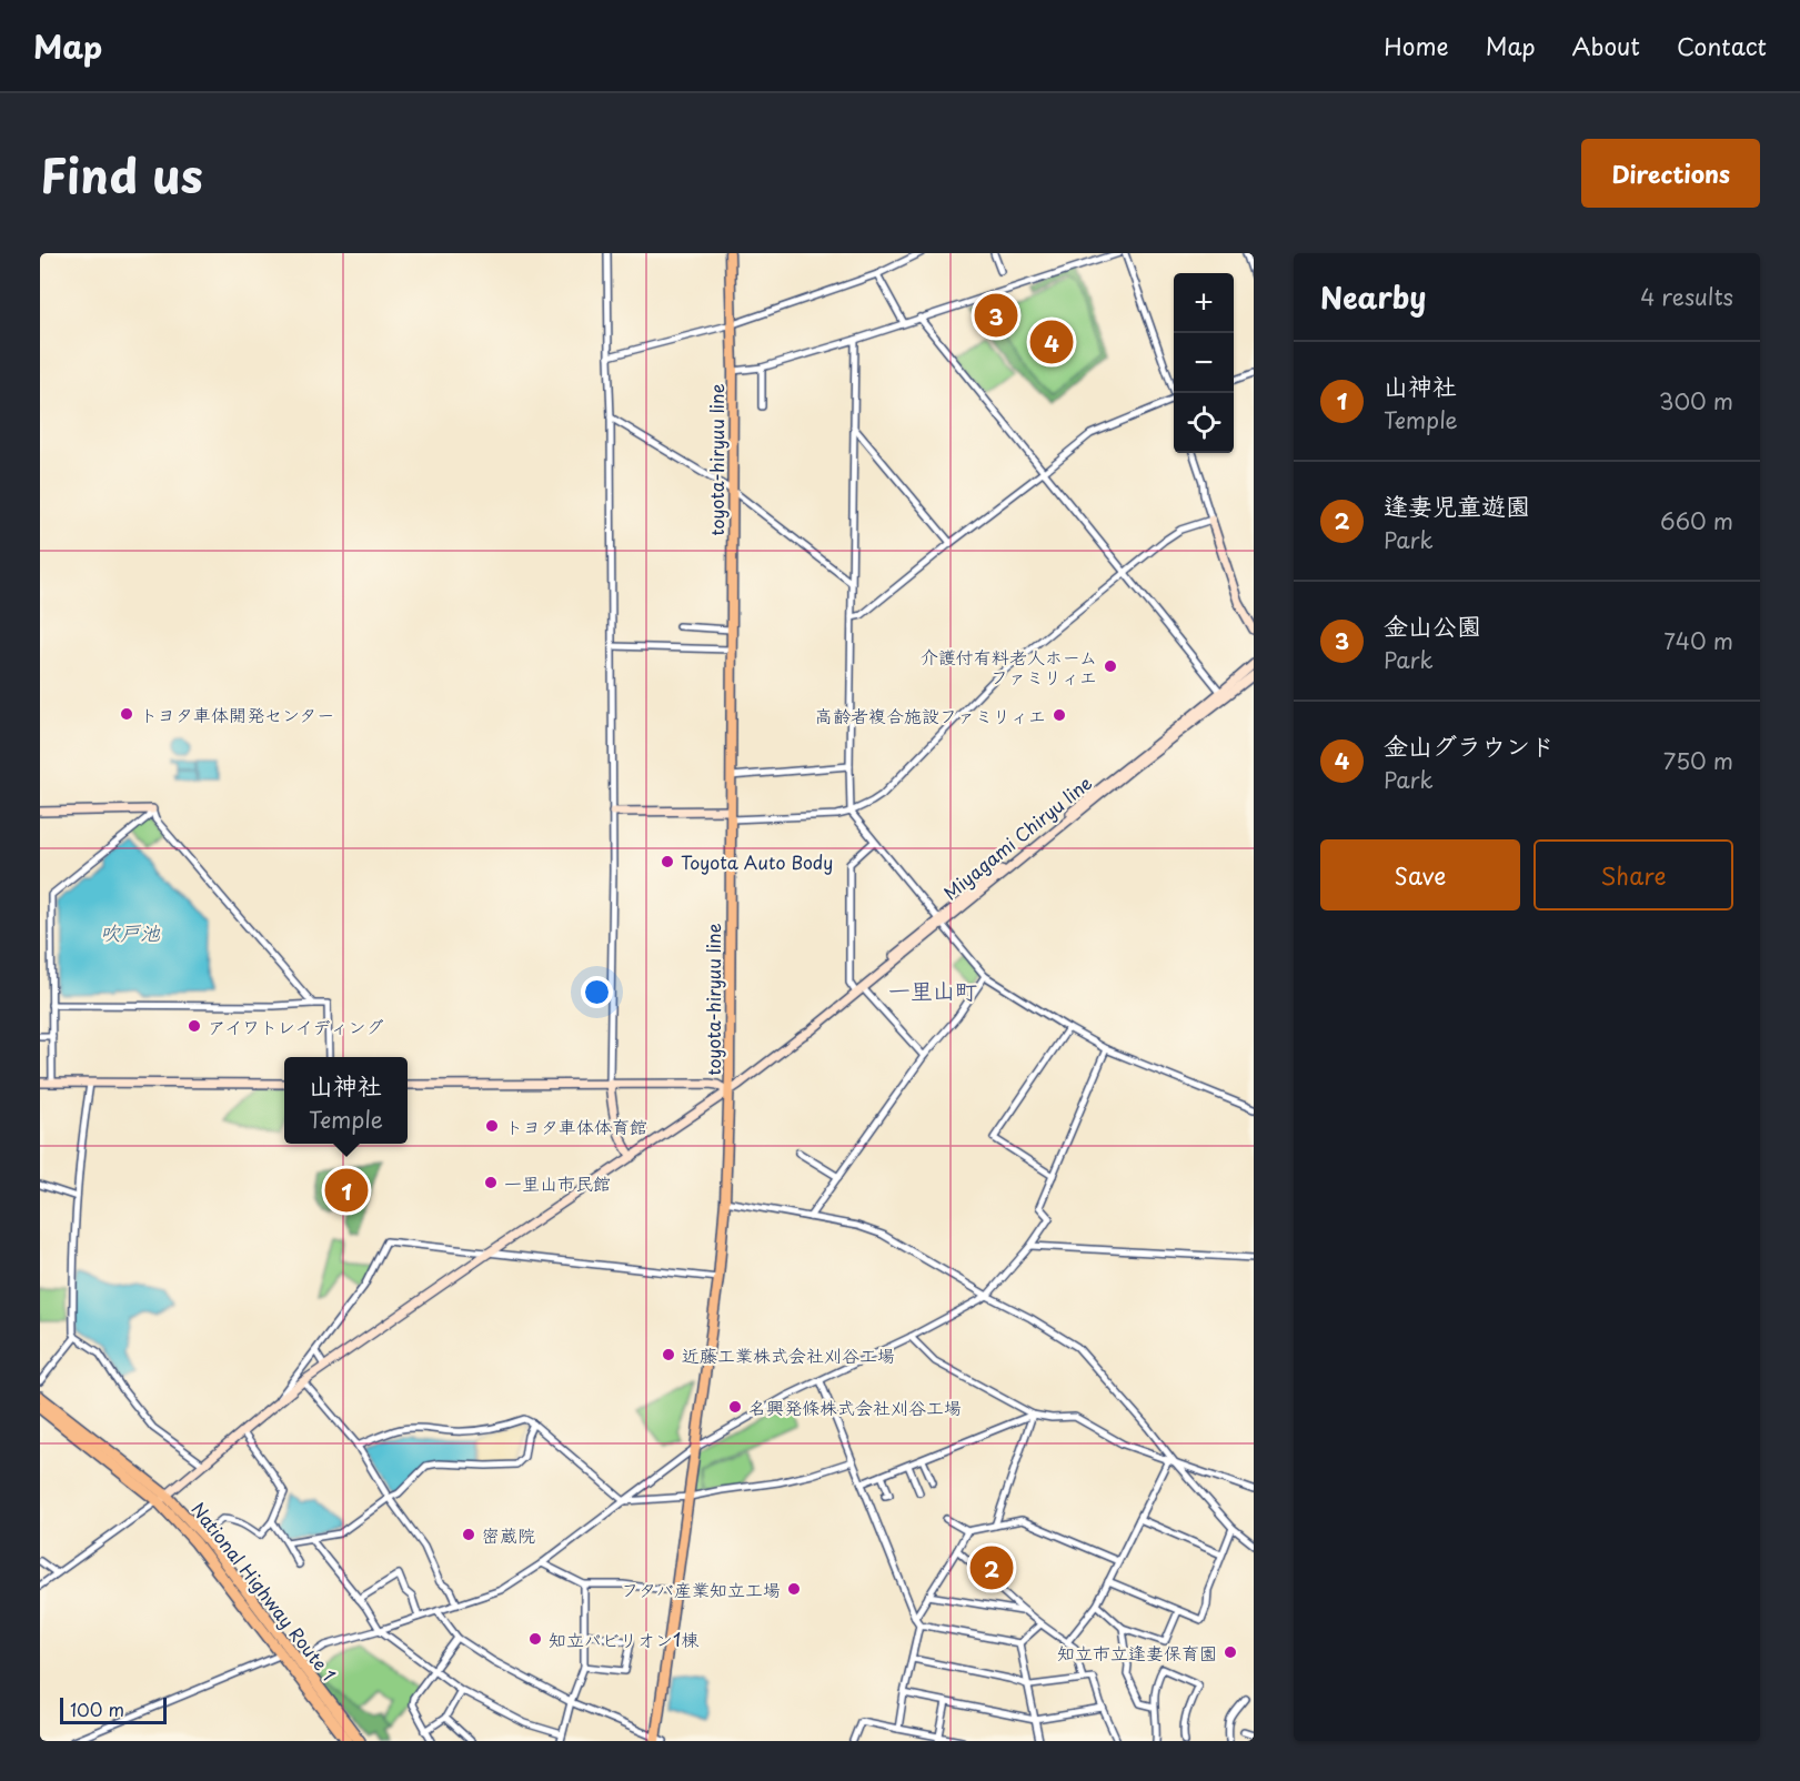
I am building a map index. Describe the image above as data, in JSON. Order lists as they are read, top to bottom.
{
  "streets": {
    "highway": ["National Highway Route 1"],
    "main road": ["toyota-hiryuu line"],
    "street": ["Miyagami Chiryu line"]
  },
  "crossings": [
    ["toyota-hiryuu line", "Miyagami Chiryu line"],
    ["Miyagami Chiryu line", "National Highway Route 1"]
  ],
  "districts": ["一里山町"],
  "water": ["吹戸池"],
  "places": [
    "介護付有料老人ホーム ファミリィエ",
    "トヨタ車体開発センター",
    "高齢者複合施設ファミリィエ",
    "Toyota Auto Body",
    "アイワトレイディング",
    "トヨタ車体体育館",
    "一里山市民館",
    "近藤工業株式会社刈谷工場",
    "名興発條株式会社刈谷工場",
    "密蔵院",
    "フタバ産業知立工場",
    "知立パビリオン1棟",
    "知立市立逢妻保育園"
  ],
  "scale_bar": "100 m",
  "page": {
    "header": "Map",
    "nav": [
      "Home",
      "Map",
      "About",
      "Contact"
    ],
    "title": "Find us",
    "buttons": [
      "Directions",
      ["Save", "Share"]
    ],
    "heading": ["Nearby", "4 results"],
    "map_buttons": ["+", "−"],
    "pins": [
      "3",
      "4",
      "1",
      "2"
    ],
    "list": [
      {
        "mark": "1",
        "name": "山神社",
        "note": "Temple",
        "value": "300 m"
      },
      {
        "mark": "2",
        "name": "逢妻児童遊園",
        "note": "Park",
        "value": "660 m"
      },
      {
        "mark": "3",
        "name": "金山公園",
        "note": "Park",
        "value": "740 m"
      },
      {
        "mark": "4",
        "name": "金山グラウンド",
        "note": "Park",
        "value": "750 m"
      }
    ],
    "popup": ["山神社", "Temple"],
    "scale": "100 m"
  }
}
